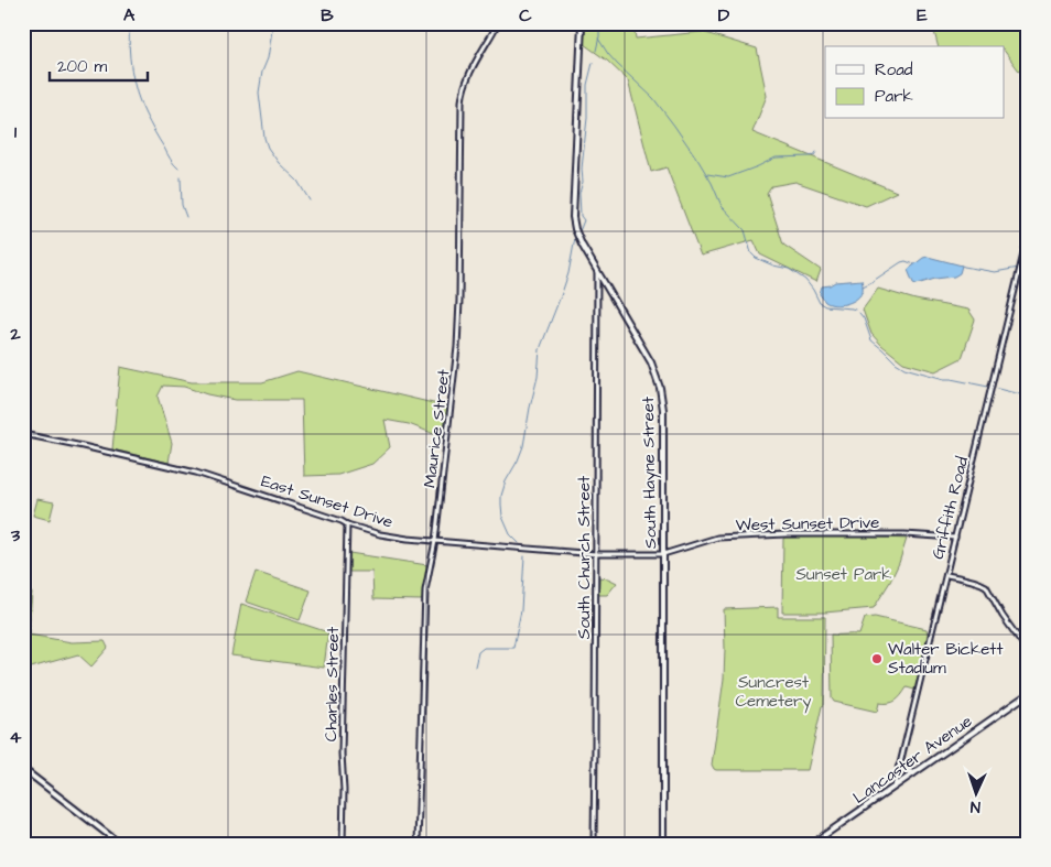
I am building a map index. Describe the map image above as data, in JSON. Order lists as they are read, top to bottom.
{
  "streets": {
    "main road": ["South Hayne Street", "Lancaster Avenue"],
    "street": [
      "Maurice Street",
      "East Sunset Drive",
      "Griffith Road",
      "West Sunset Drive",
      "South Church Street",
      "Charles Street"
    ]
  },
  "crossings": [
    ["Maurice Street", "East Sunset Drive"],
    ["South Hayne Street", "East Sunset Drive"],
    ["South Hayne Street", "West Sunset Drive"],
    ["South Hayne Street", "South Church Street"],
    ["East Sunset Drive", "West Sunset Drive"],
    ["East Sunset Drive", "South Church Street"],
    ["East Sunset Drive", "Charles Street"],
    ["Griffith Road", "West Sunset Drive"],
    ["Griffith Road", "Lancaster Avenue"]
  ],
  "parks": ["Sunset Park", "Suncrest Cemetery"],
  "places": ["Walter Bickett Stadium"],
  "legend": ["Road", "Park"],
  "scale_bar": "200 m",
  "north": "bottom",
  "grid": {
    "columns": [
      "A",
      "B",
      "C",
      "D",
      "E"
    ],
    "rows": [
      "1",
      "2",
      "3",
      "4"
    ]
  }
}
